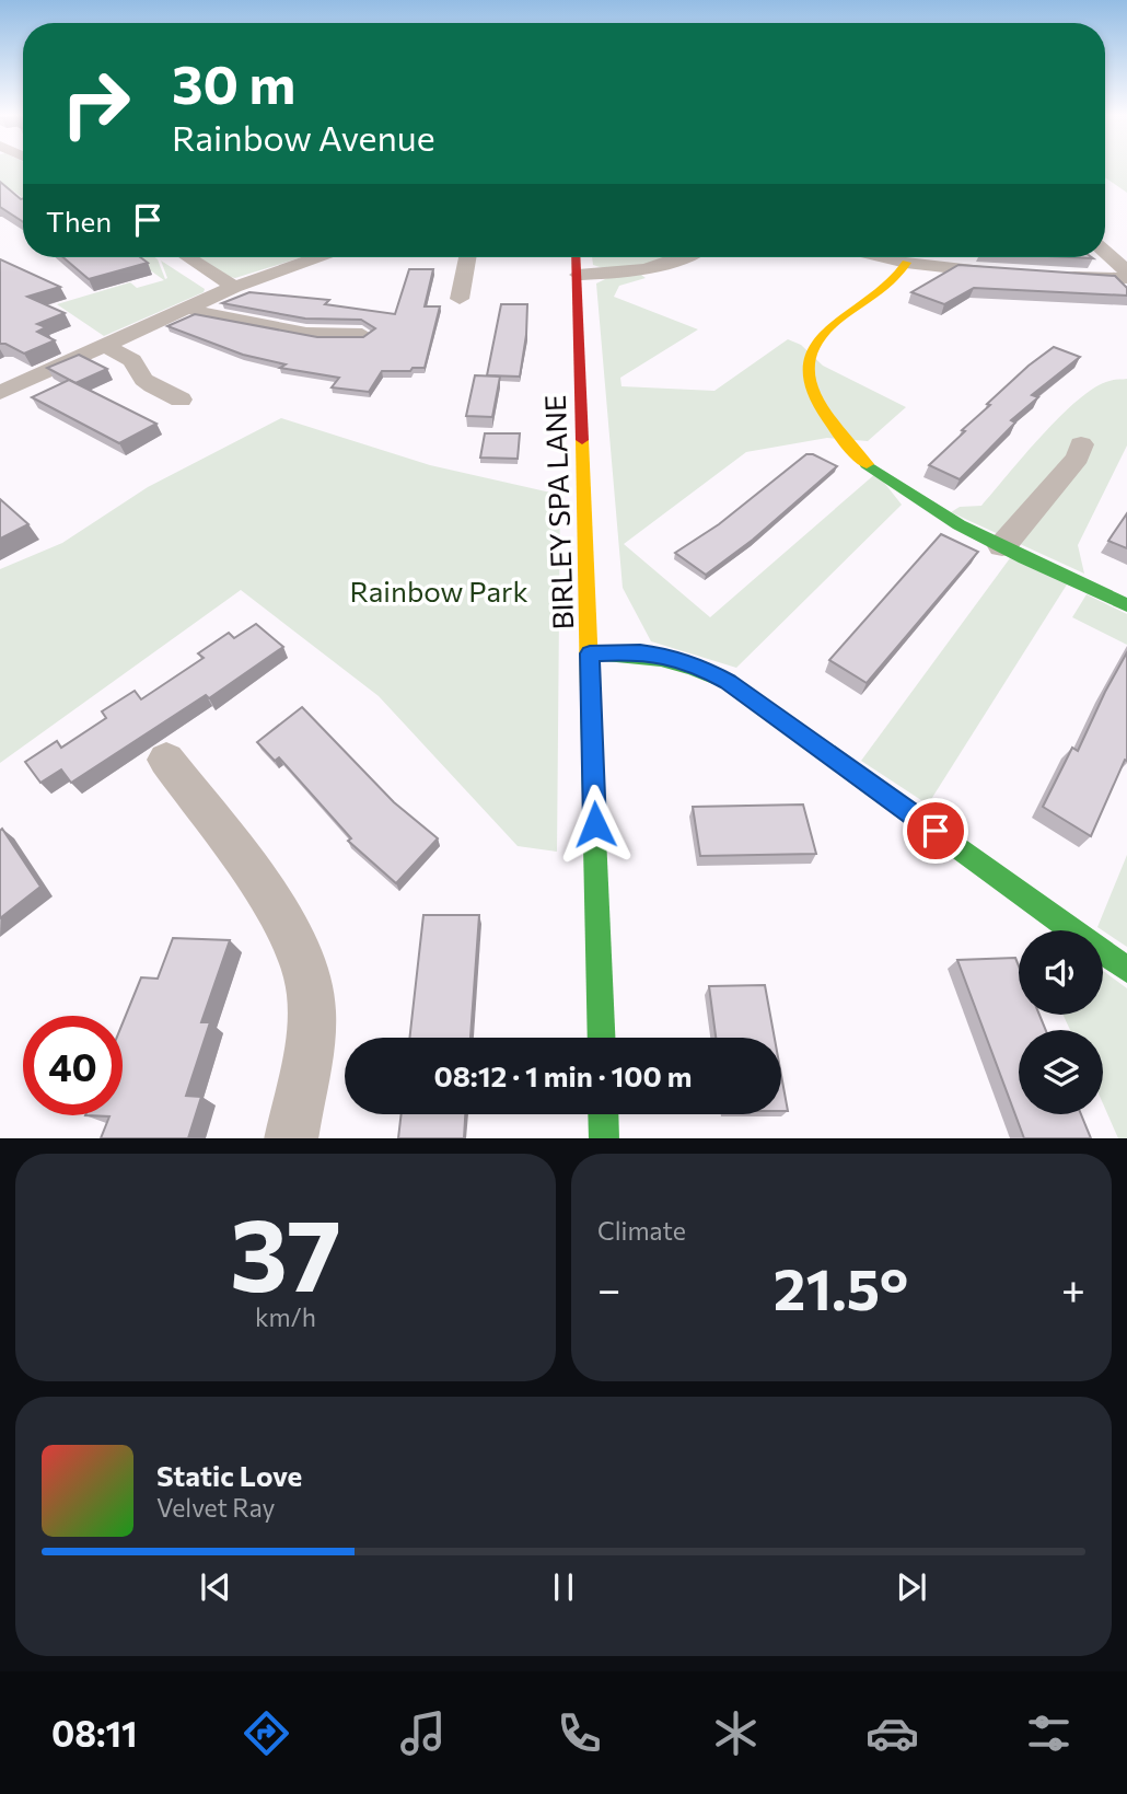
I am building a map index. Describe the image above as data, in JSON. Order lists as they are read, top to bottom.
{
  "streets": {
    "street": ["BIRLEY SPA LANE"]
  },
  "parks": ["Rainbow Park"],
  "page": {
    "turn": ["30 m", "Rainbow Avenue"],
    "then": "Then",
    "limit": "40",
    "trip": "08:12 · 1 min · 100 m",
    "tile": [
      ["37", "km/h"],
      "Climate"
    ],
    "heat": ["−", "21.5°", "+"],
    "song": ["Static Love", "Velvet Ray"],
    "tabs": "08:11"
  }
}
